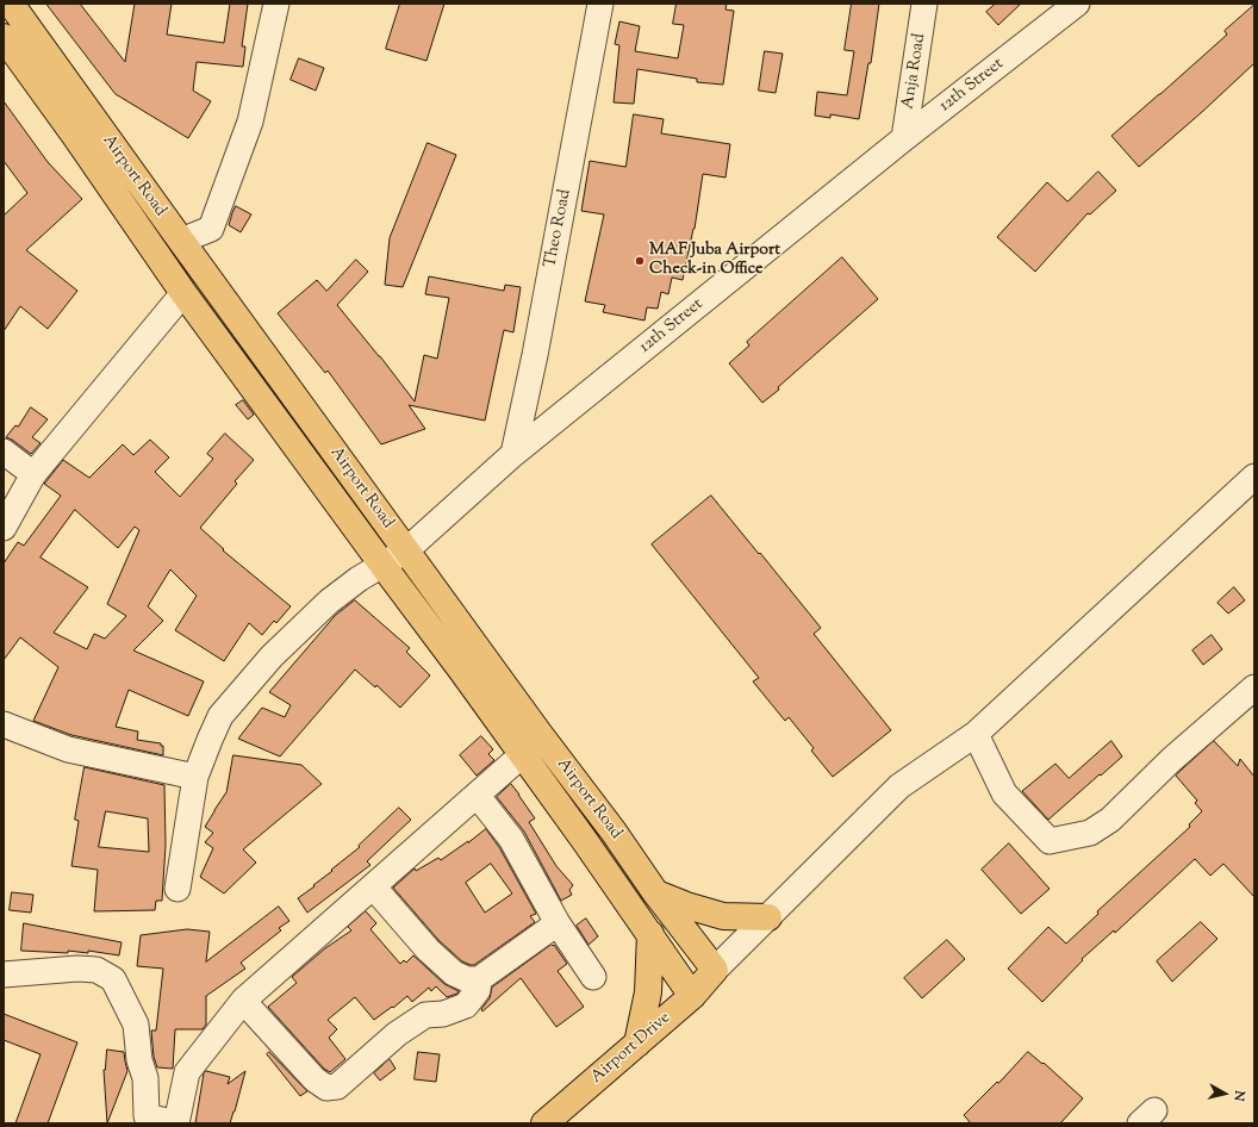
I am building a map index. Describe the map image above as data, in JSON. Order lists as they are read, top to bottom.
{
  "streets": {
    "main road": ["Airport Road", "Airport Drive"],
    "street": ["Anja Road", "12th Street", "Theo Road"]
  },
  "crossings": [
    ["Anja Road", "12th Street"],
    ["12th Street", "Airport Road"],
    ["12th Street", "Theo Road"],
    ["Airport Road", "Airport Drive"]
  ],
  "places": ["MAF Juba Airport Check-in Office"],
  "north": "right"
}
